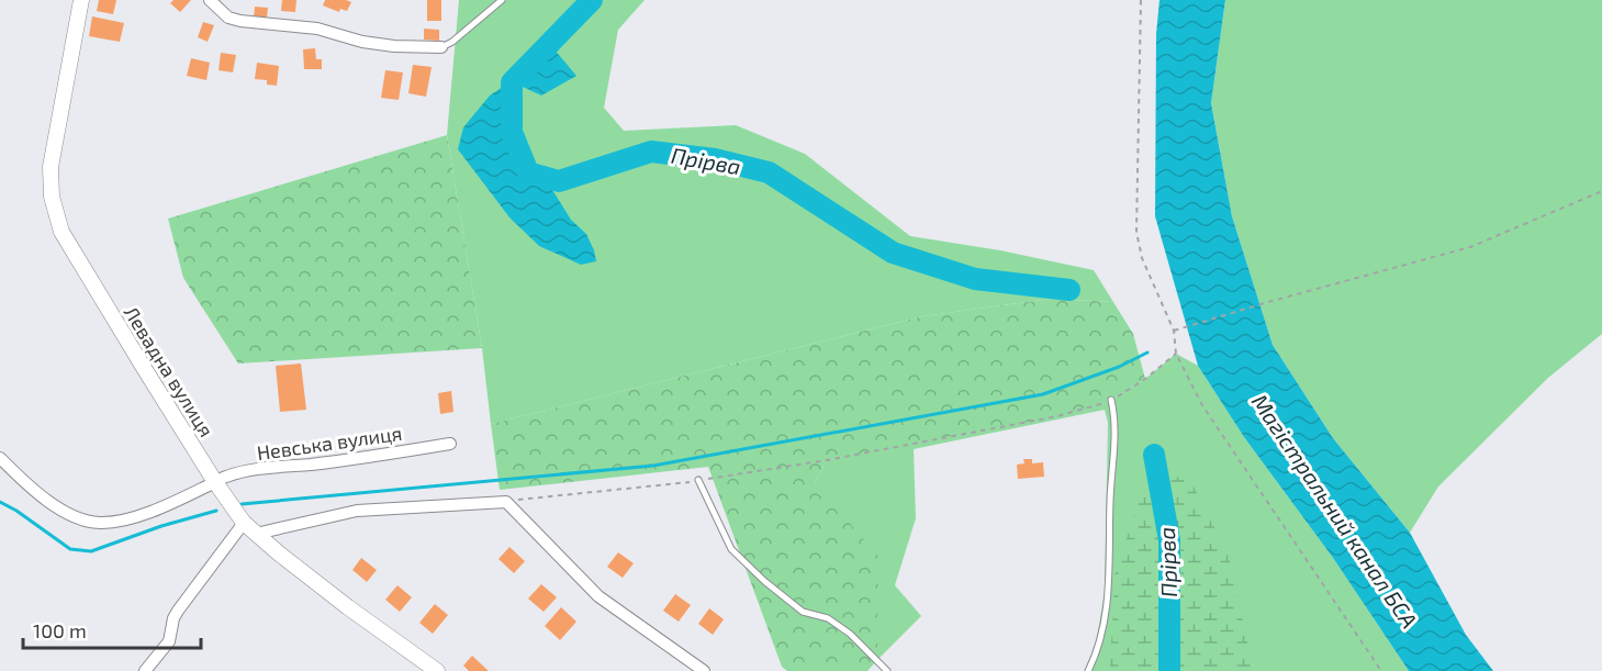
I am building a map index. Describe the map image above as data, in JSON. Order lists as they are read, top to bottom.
{
  "streets": {
    "street": ["Левадна вулиця", "Невська вулиця"]
  },
  "crossings": [
    ["Левадна вулиця", "Невська вулиця"]
  ],
  "water": ["Прірва", "Магістральний канал БСА"],
  "scale_bar": "100 m"
}
